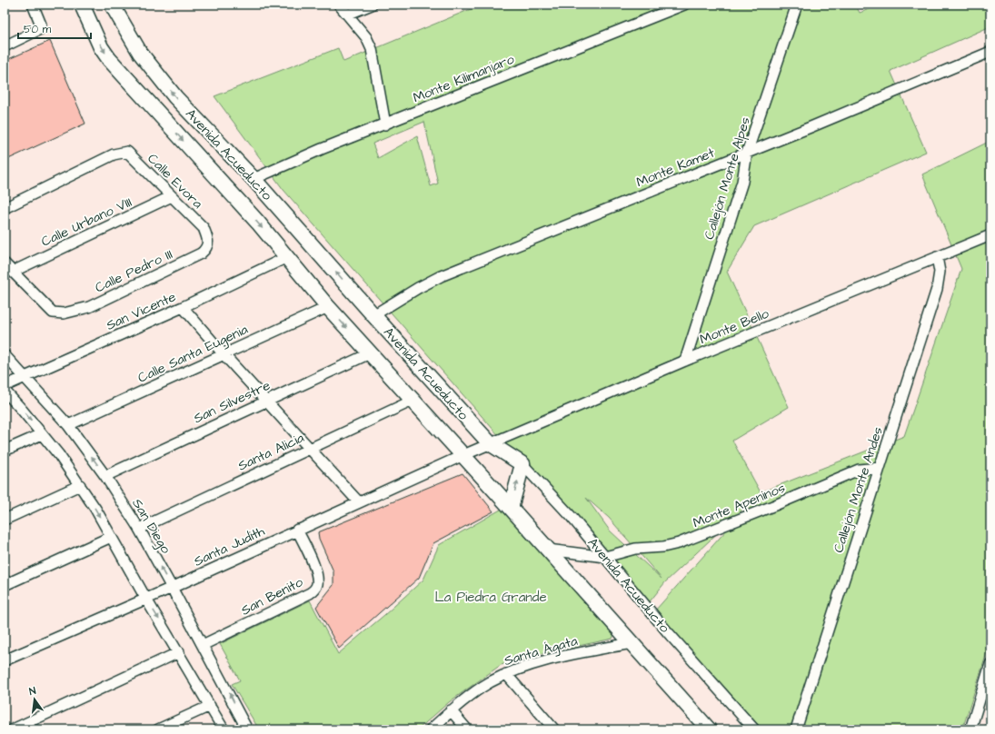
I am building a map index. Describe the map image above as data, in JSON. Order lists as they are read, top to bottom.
{
  "streets": {
    "street": [
      "Monte Kilimanjaro",
      "Avenida Acueducto",
      "Monte Kamet",
      "Callejón Monte Alpes",
      "Calle Evora",
      "Calle Urbano VIII",
      "Calle Pedro III",
      "San Vicente",
      "Monte Bello",
      "Calle Santa Eugenia",
      "San Silvestre",
      "Santa Alicia",
      "Callejón Monte Andes",
      "Monte Apeninos",
      "San Diego",
      "Santa Judith",
      "San Benito",
      "Santa Ágata"
    ]
  },
  "crossings": [
    ["Monte Kilimanjaro", "Avenida Acueducto"],
    ["Avenida Acueducto", "Monte Kamet"],
    ["Avenida Acueducto", "San Vicente"],
    ["Avenida Acueducto", "Monte Bello"],
    ["Avenida Acueducto", "Calle Santa Eugenia"],
    ["Avenida Acueducto", "San Silvestre"],
    ["Avenida Acueducto", "Santa Alicia"],
    ["Avenida Acueducto", "Monte Apeninos"],
    ["Avenida Acueducto", "Santa Judith"],
    ["Avenida Acueducto", "Santa Ágata"],
    ["Monte Kamet", "Callejón Monte Alpes"],
    ["Callejón Monte Alpes", "Monte Bello"],
    ["Calle Evora", "Calle Urbano VIII"],
    ["Calle Evora", "Calle Pedro III"],
    ["Calle Urbano VIII", "Calle Pedro III"],
    ["San Vicente", "San Diego"],
    ["Monte Bello", "Callejón Monte Andes"],
    ["Monte Bello", "Santa Judith"],
    ["Calle Santa Eugenia", "San Diego"],
    ["San Silvestre", "San Diego"],
    ["Santa Alicia", "San Diego"],
    ["Callejón Monte Andes", "Monte Apeninos"],
    ["San Diego", "Santa Judith"],
    ["San Diego", "San Benito"],
    ["Santa Judith", "San Benito"]
  ],
  "parks": ["La Piedra Grande"],
  "scale_bar": "50 m",
  "north": "top"
}
